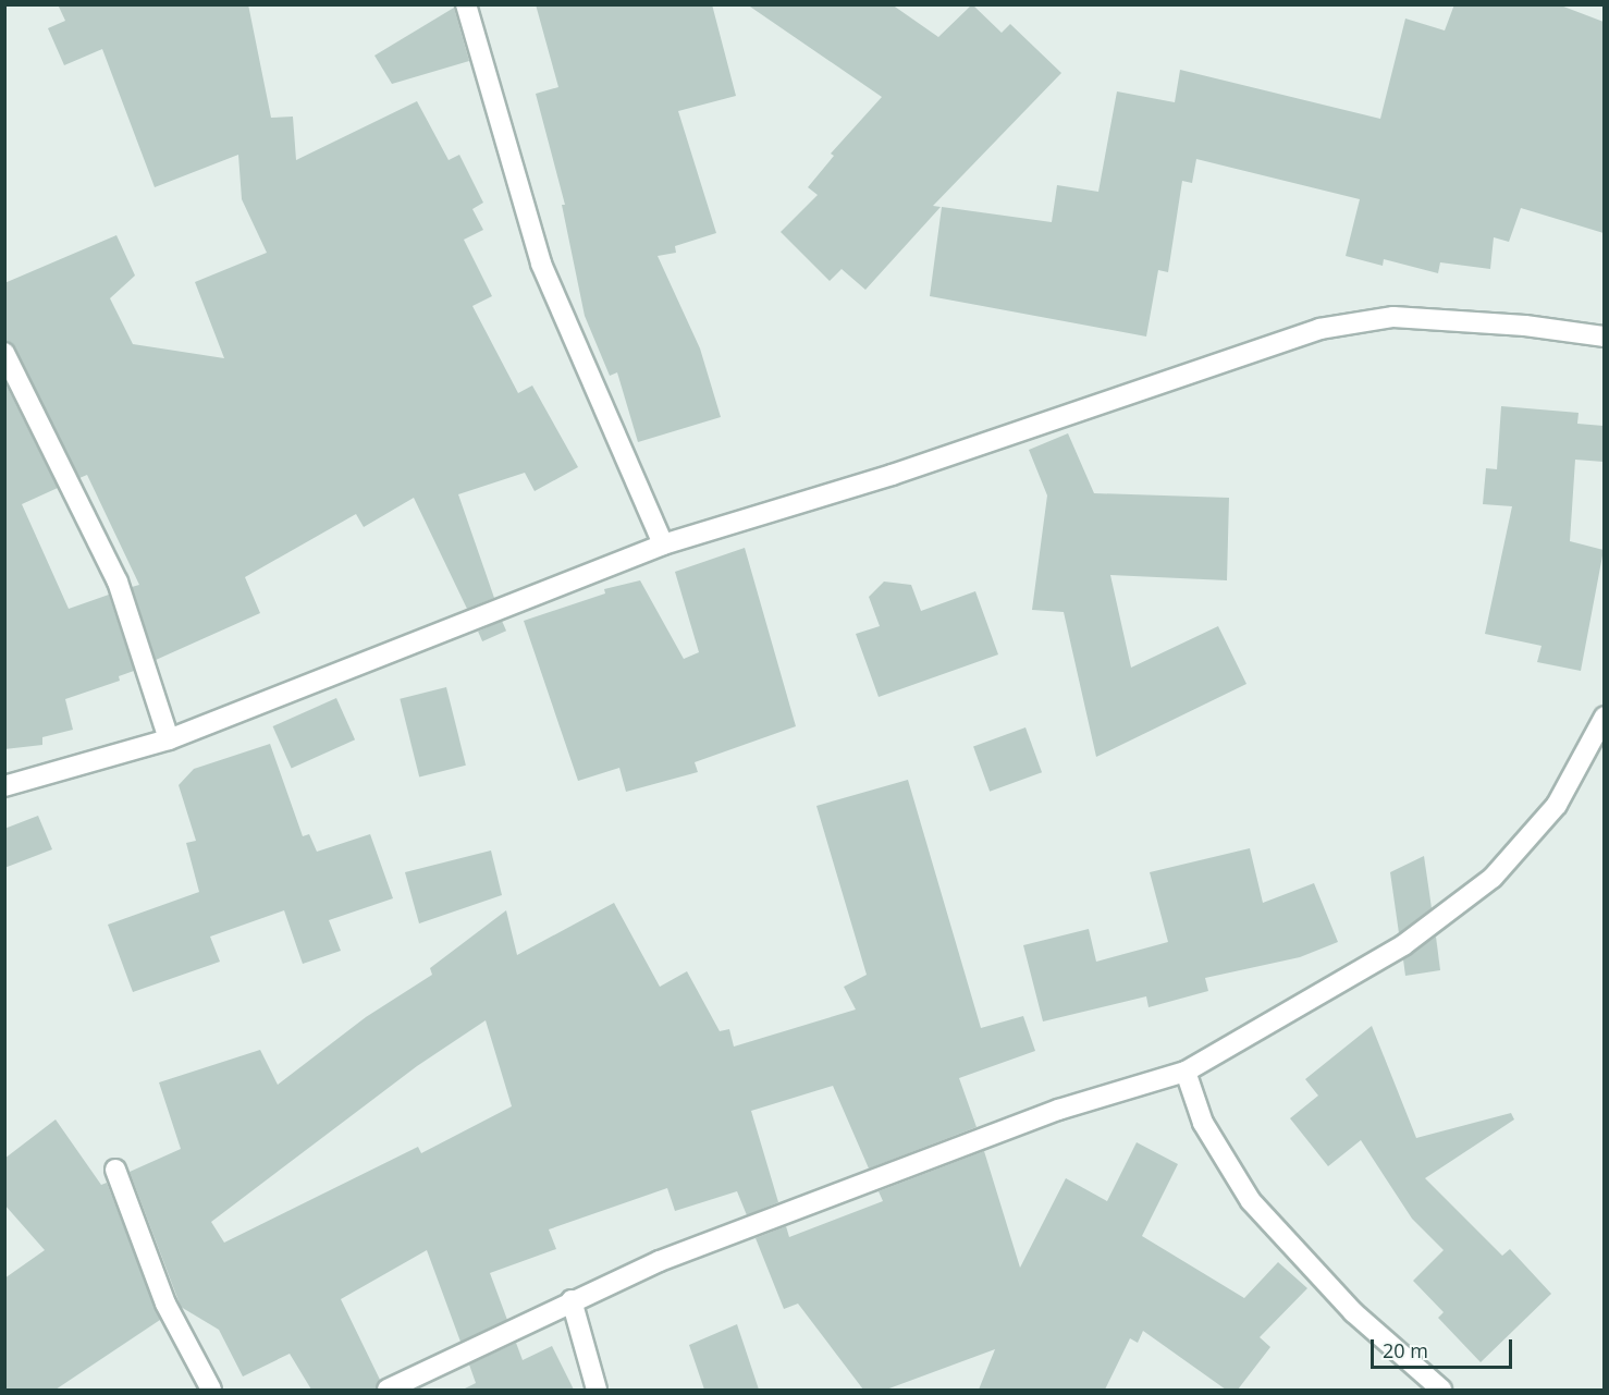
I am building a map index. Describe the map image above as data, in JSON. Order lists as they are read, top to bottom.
{
  "scale_bar": "20 m"
}
